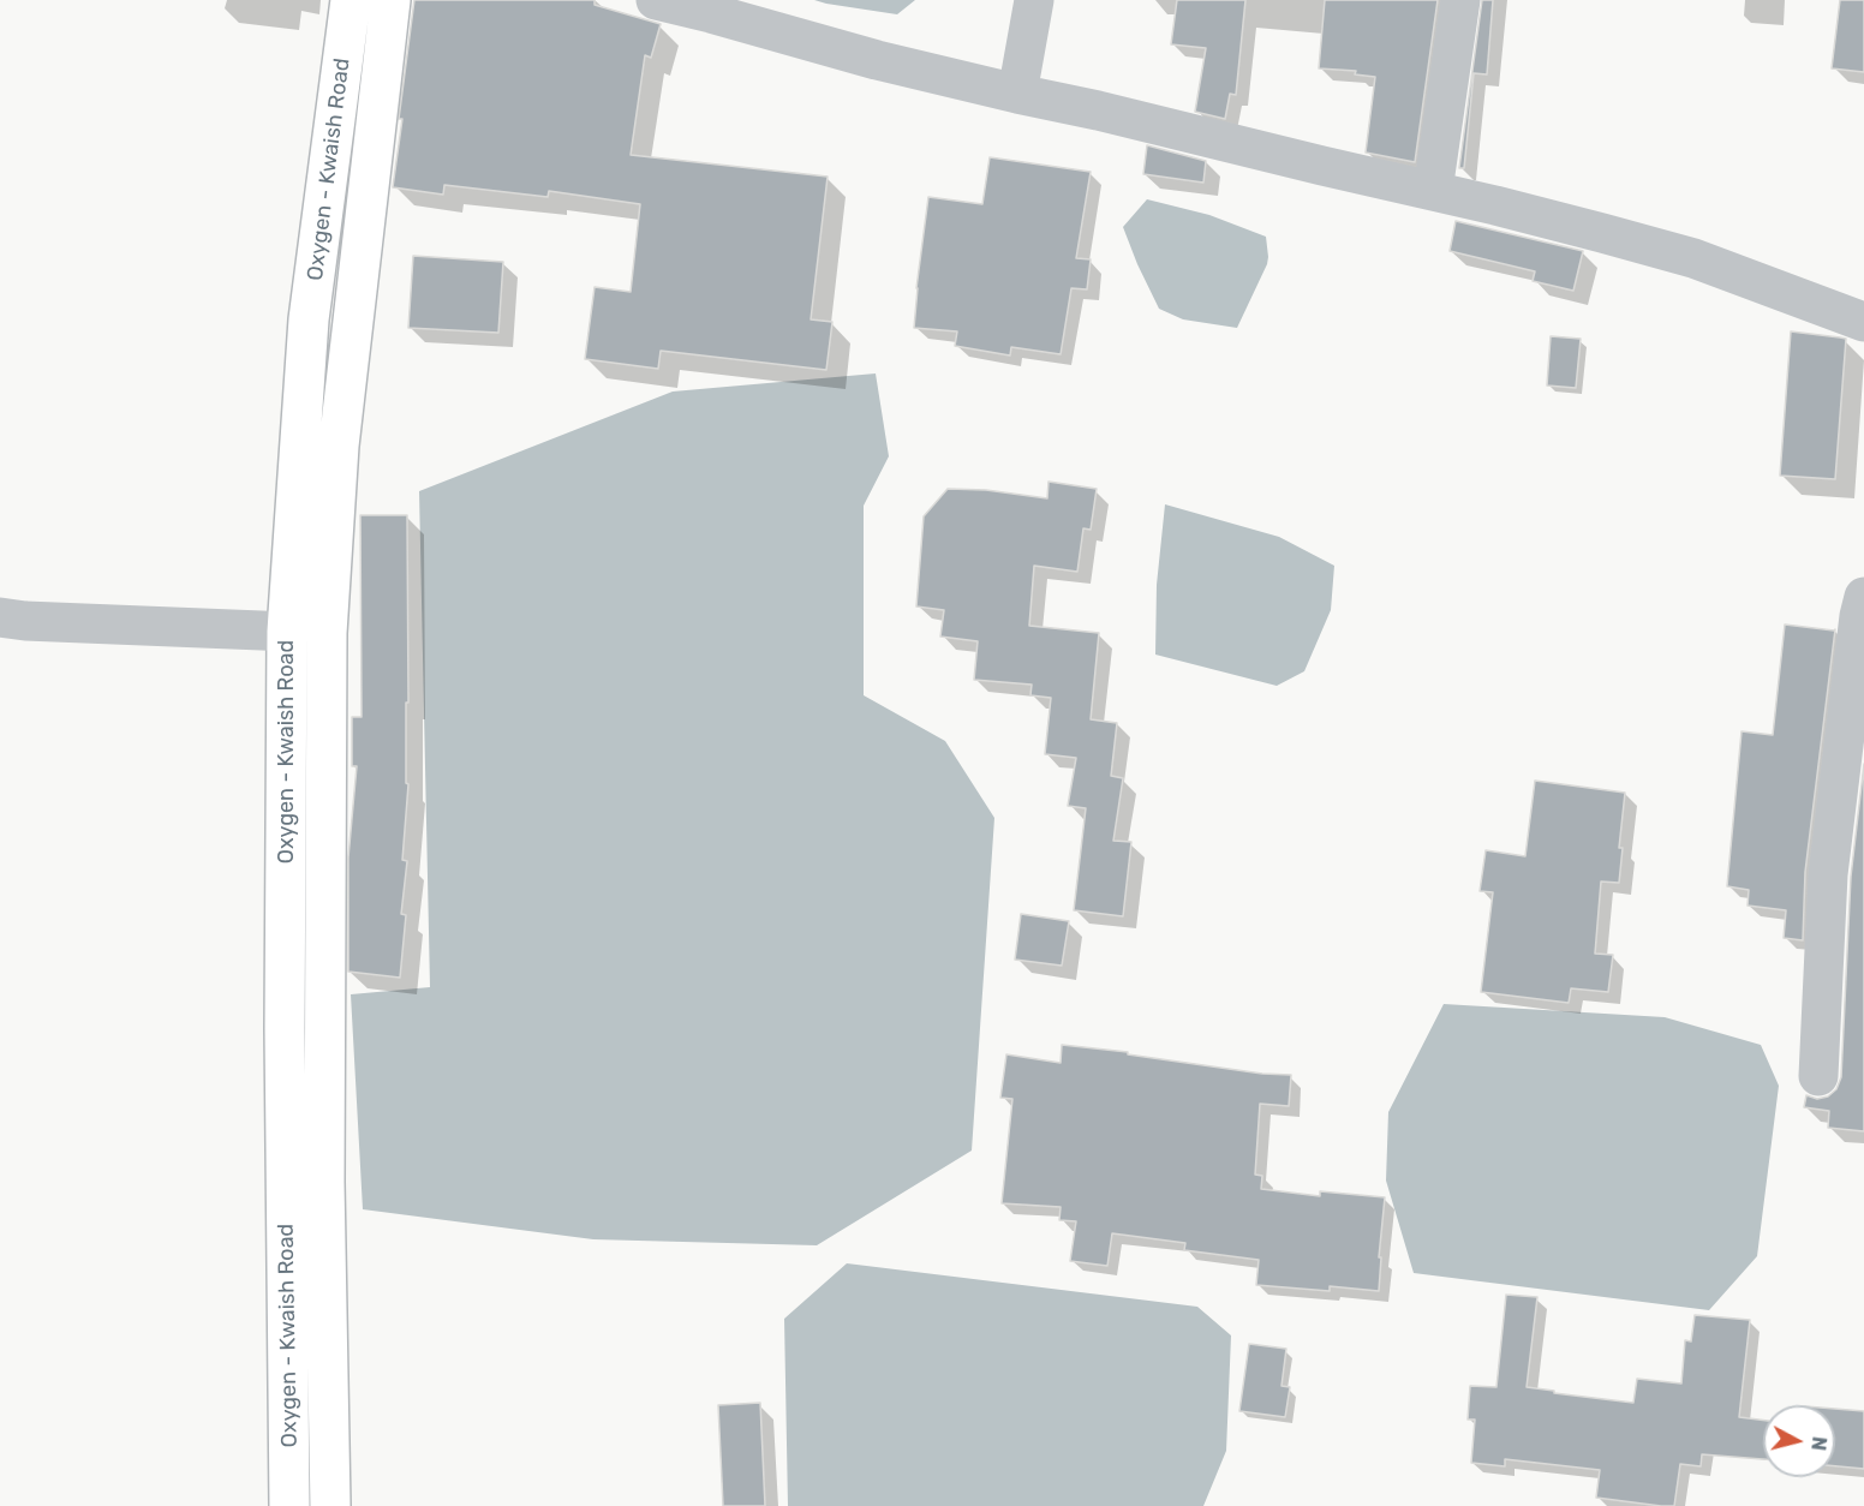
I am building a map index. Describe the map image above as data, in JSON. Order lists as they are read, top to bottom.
{
  "streets": {
    "main road": ["Oxygen - Kwaish Road"]
  },
  "north": "right"
}
